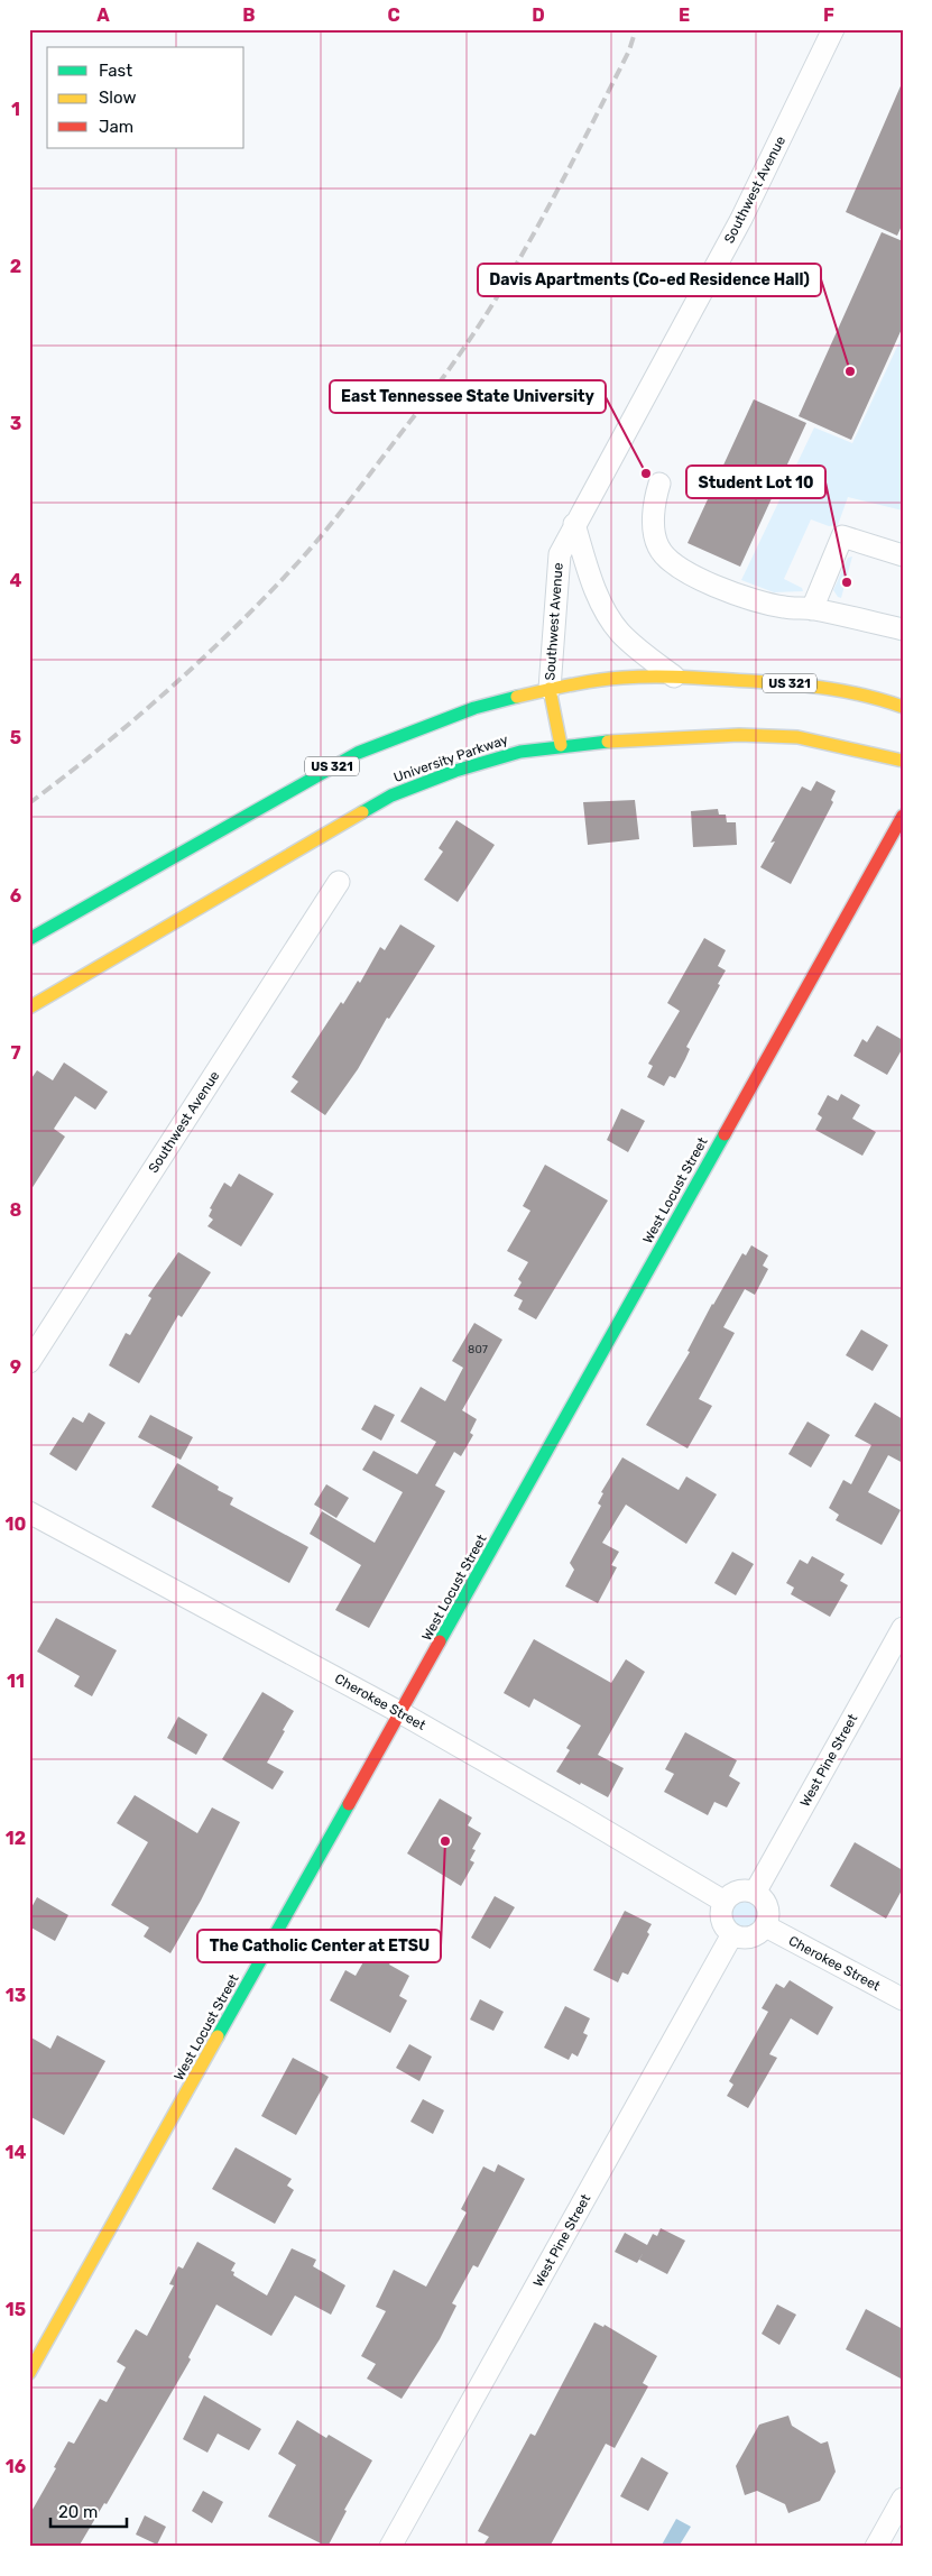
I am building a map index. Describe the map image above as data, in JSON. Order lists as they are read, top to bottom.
{
  "streets": {
    "main road": ["US 321", "University Parkway", "West Locust Street"],
    "street": ["Southwest Avenue", "Cherokee Street", "West Pine Street"]
  },
  "crossings": [
    ["Southwest Avenue", "US 321"],
    ["West Locust Street", "Cherokee Street"],
    ["Cherokee Street", "West Pine Street"]
  ],
  "places": [
    "Davis Apartments (Co-ed Residence Hall)",
    "East Tennessee State University",
    "Student Lot 10",
    "The Catholic Center at ETSU"
  ],
  "house_numbers": ["807"],
  "legend": ["Fast", "Slow", "Jam"],
  "scale_bar": "20 m",
  "grid": {
    "columns": [
      "A",
      "B",
      "C",
      "D",
      "E",
      "F"
    ],
    "rows": [
      "1",
      "2",
      "3",
      "4",
      "5",
      "6",
      "7",
      "8",
      "9",
      "10",
      "11",
      "12",
      "13",
      "14",
      "15",
      "16"
    ]
  }
}
